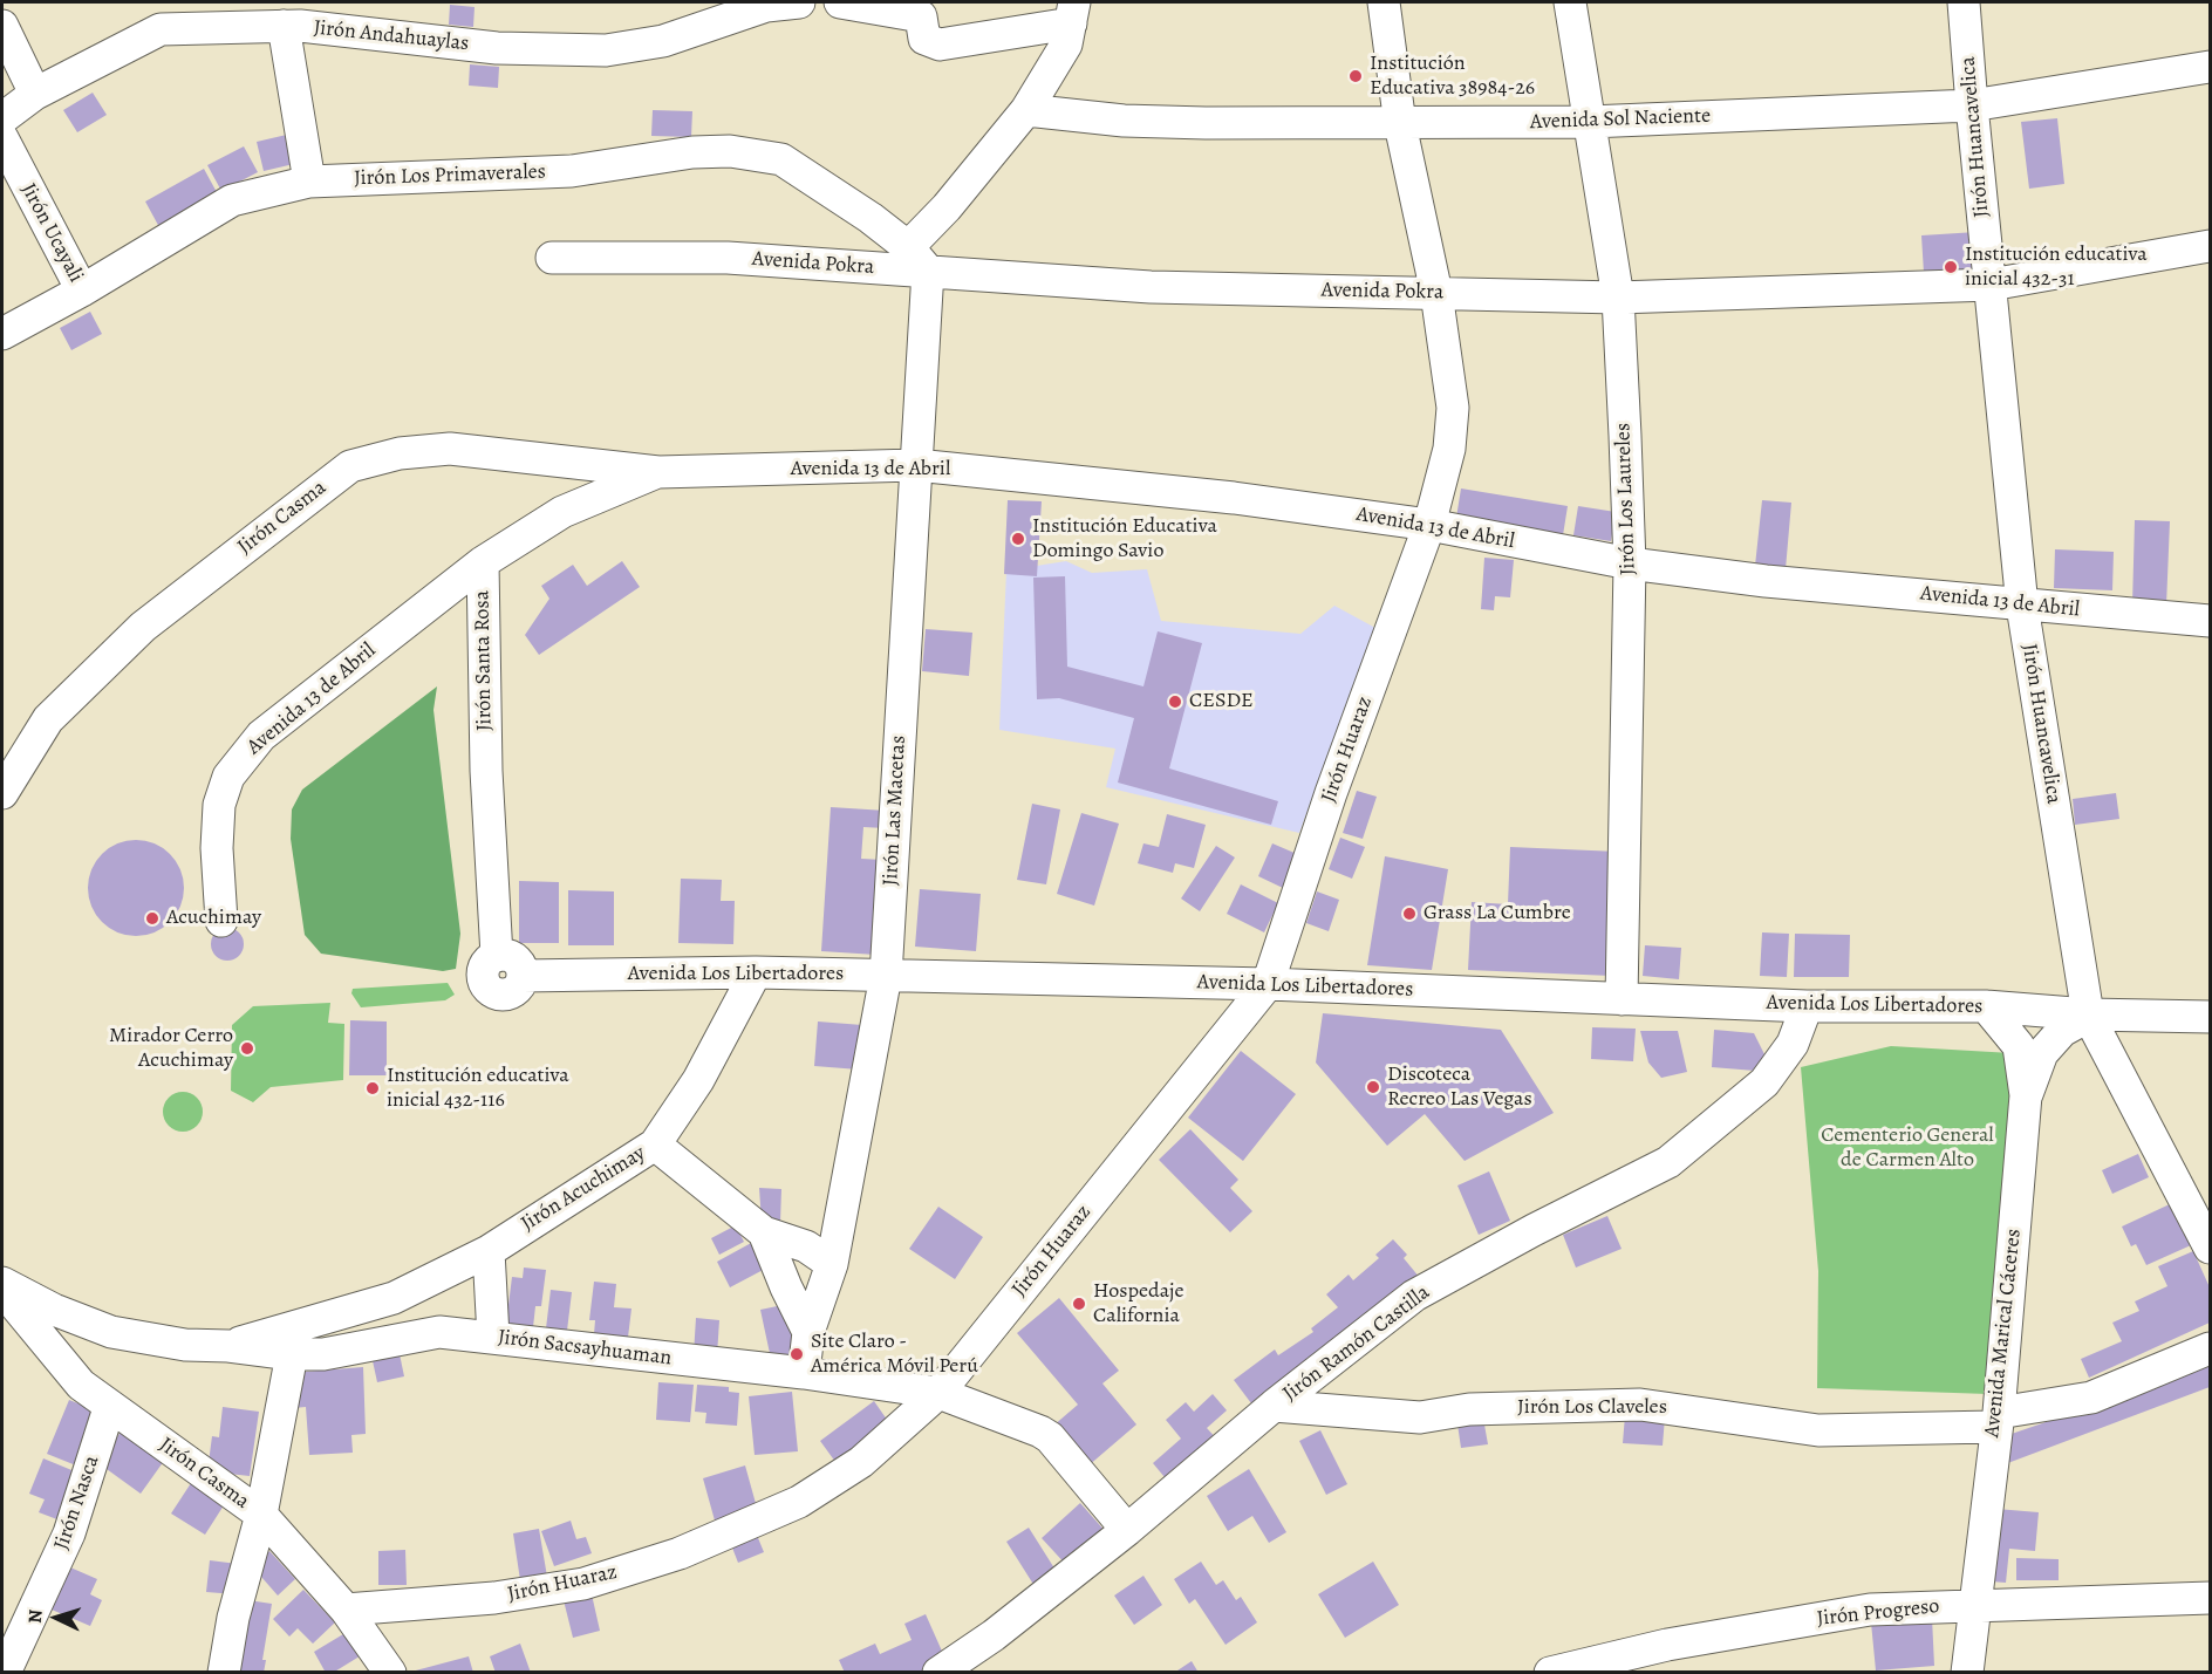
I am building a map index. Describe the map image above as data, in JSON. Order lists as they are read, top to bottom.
{
  "streets": {
    "street": [
      "Jirón Andahuaylas",
      "Avenida Sol Naciente",
      "Jirón Huancavelica",
      "Jirón Los Primaverales",
      "Jirón Ucayali",
      "Avenida Pokra",
      "Avenida 13 de Abril",
      "Jirón Los Laureles",
      "Jirón Casma",
      "Jirón Santa Rosa",
      "Jirón Huaraz",
      "Jirón Las Macetas",
      "Avenida Los Libertadores",
      "Jirón Acuchimay",
      "Avenida Marical Cáceres",
      "Jirón Ramón Castilla",
      "Jirón Sacsayhuaman",
      "Jirón Los Claveles",
      "Jirón Nasca",
      "Jirón Progreso"
    ]
  },
  "crossings": [
    ["Avenida Sol Naciente", "Jirón Huancavelica"],
    ["Avenida Sol Naciente", "Jirón Los Laureles"],
    ["Avenida Sol Naciente", "Jirón Huaraz"],
    ["Jirón Huancavelica", "Avenida Pokra"],
    ["Jirón Huancavelica", "Avenida 13 de Abril"],
    ["Jirón Huancavelica", "Avenida Los Libertadores"],
    ["Jirón Los Primaverales", "Jirón Ucayali"],
    ["Avenida Pokra", "Jirón Los Laureles"],
    ["Avenida Pokra", "Jirón Huaraz"],
    ["Avenida Pokra", "Jirón Las Macetas"],
    ["Avenida 13 de Abril", "Jirón Los Laureles"],
    ["Avenida 13 de Abril", "Jirón Casma"],
    ["Avenida 13 de Abril", "Jirón Santa Rosa"],
    ["Avenida 13 de Abril", "Jirón Huaraz"],
    ["Avenida 13 de Abril", "Jirón Las Macetas"],
    ["Jirón Los Laureles", "Avenida Los Libertadores"],
    ["Jirón Casma", "Jirón Santa Rosa"],
    ["Jirón Casma", "Jirón Huaraz"],
    ["Jirón Casma", "Jirón Nasca"],
    ["Jirón Santa Rosa", "Avenida Los Libertadores"],
    ["Jirón Huaraz", "Avenida Los Libertadores"],
    ["Jirón Huaraz", "Jirón Sacsayhuaman"],
    ["Jirón Las Macetas", "Avenida Los Libertadores"],
    ["Jirón Las Macetas", "Jirón Sacsayhuaman"],
    ["Avenida Los Libertadores", "Jirón Acuchimay"],
    ["Avenida Los Libertadores", "Avenida Marical Cáceres"],
    ["Avenida Los Libertadores", "Jirón Ramón Castilla"],
    ["Jirón Acuchimay", "Jirón Sacsayhuaman"],
    ["Avenida Marical Cáceres", "Jirón Los Claveles"],
    ["Avenida Marical Cáceres", "Jirón Progreso"],
    ["Jirón Ramón Castilla", "Jirón Sacsayhuaman"],
    ["Jirón Ramón Castilla", "Jirón Los Claveles"]
  ],
  "parks": ["Cementerio General de Carmen Alto"],
  "places": [
    "Institución Educativa 38984-26",
    "Institución educativa inicial 432-31",
    "Institución Educativa Domingo Savio",
    "CESDE",
    "Grass La Cumbre",
    "Acuchimay",
    "Mirador Cerro Acuchimay",
    "Discoteca Recreo Las Vegas",
    "Institución educativa inicial 432-116",
    "Hospedaje California",
    "Site Claro - América Móvil Perú"
  ],
  "north": "left"
}
